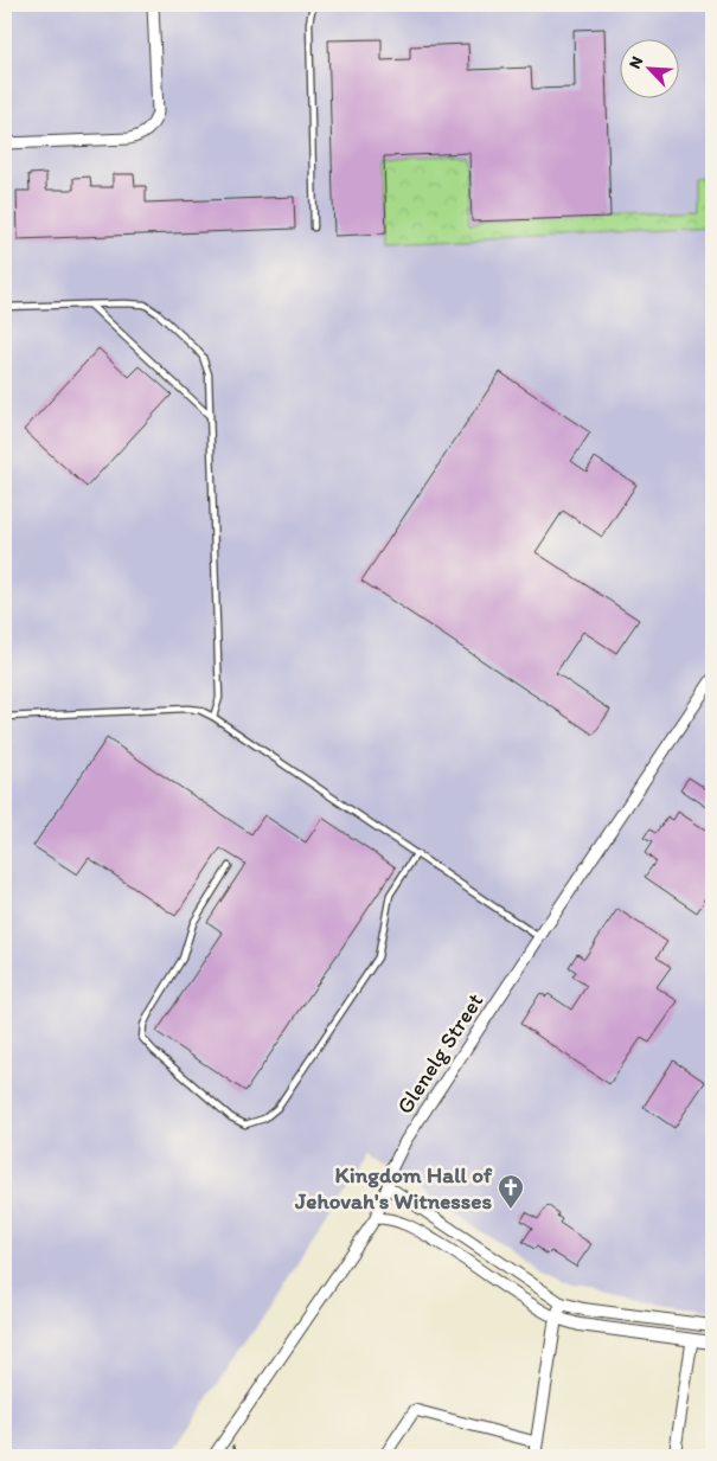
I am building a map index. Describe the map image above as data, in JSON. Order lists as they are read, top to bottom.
{
  "streets": {
    "street": ["Glenelg Street"]
  },
  "places": {
    "church": ["Kingdom Hall of Jehovah's Witnesses"]
  },
  "north": "top left"
}
